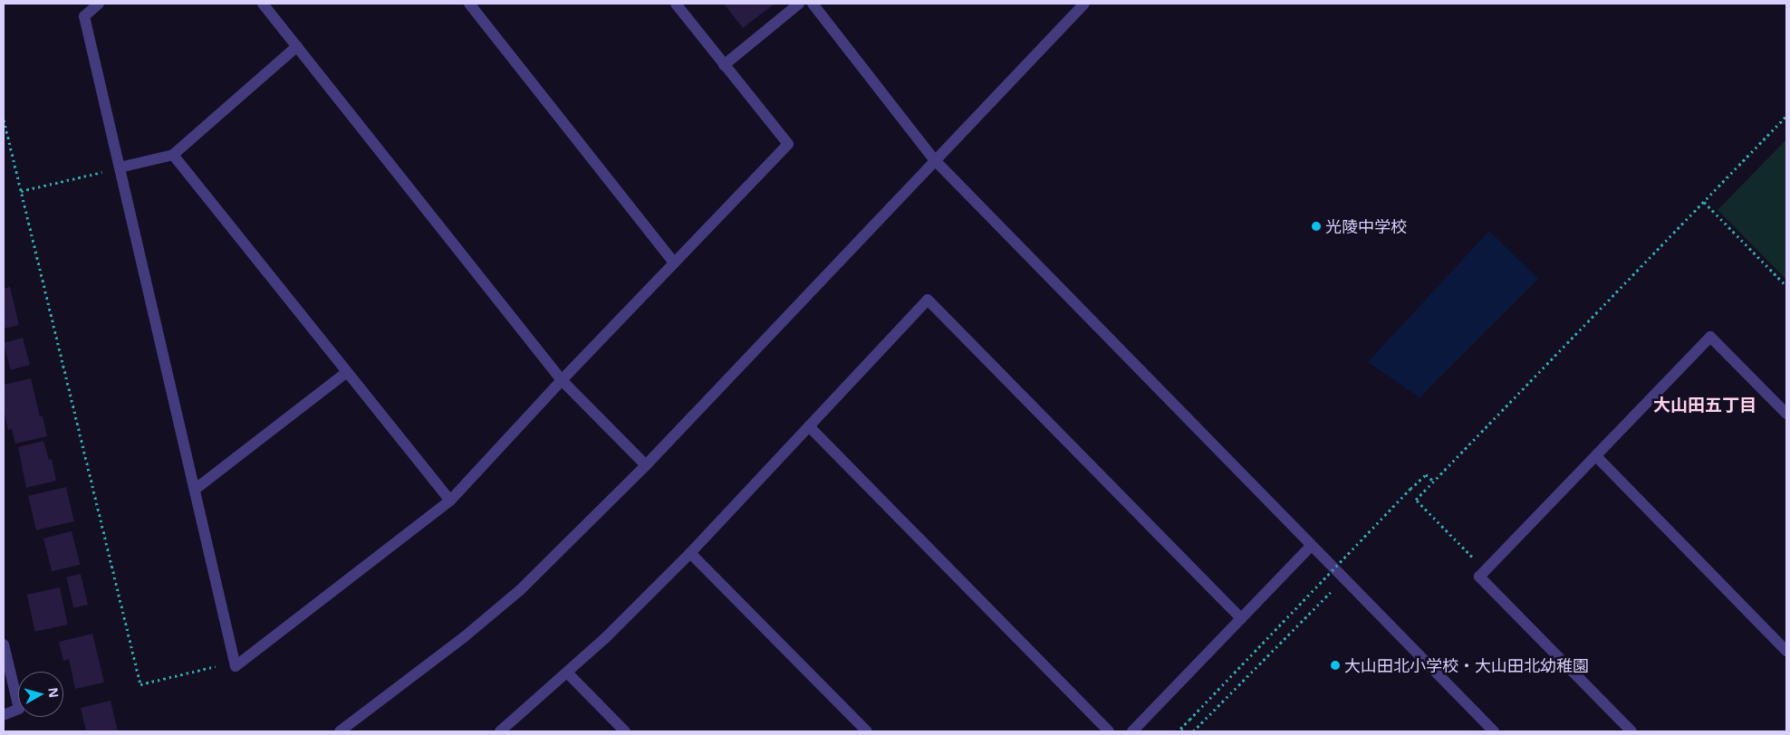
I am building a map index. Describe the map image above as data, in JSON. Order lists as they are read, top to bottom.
{
  "districts": ["大山田五丁目"],
  "places": ["光陵中学校", "大山田北小学校・大山田北幼稚園"],
  "north": "right"
}
